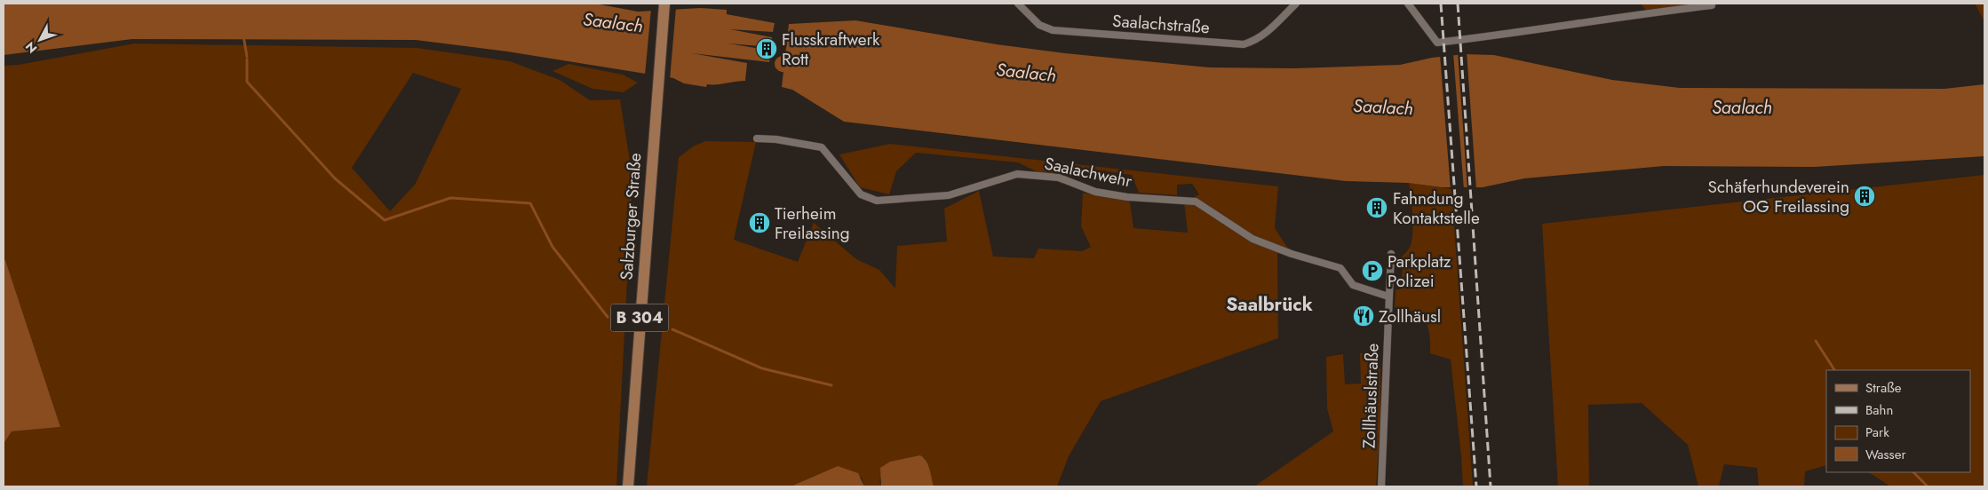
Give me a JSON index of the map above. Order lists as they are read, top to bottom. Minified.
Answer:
{"streets":{"main road":["Salzburger Straße","B 304"],"street":["Saalachstraße","Saalachwehr","Zollhäuslstraße"]},"crossings":[["Saalachwehr","Zollhäuslstraße"]],"districts":["Saalbrück"],"water":["Saalach"],"places":{"building":["Flusskraftwerk Rott","Schäferhundeverein OG Freilassing","Fahndung Kontaktstelle","Tierheim Freilassing"],"parking":["Parkplatz Polizei"],"restaurant":["Zollhäusl"]},"legend":["Straße","Bahn","Park","Wasser"],"north":"bottom left"}
